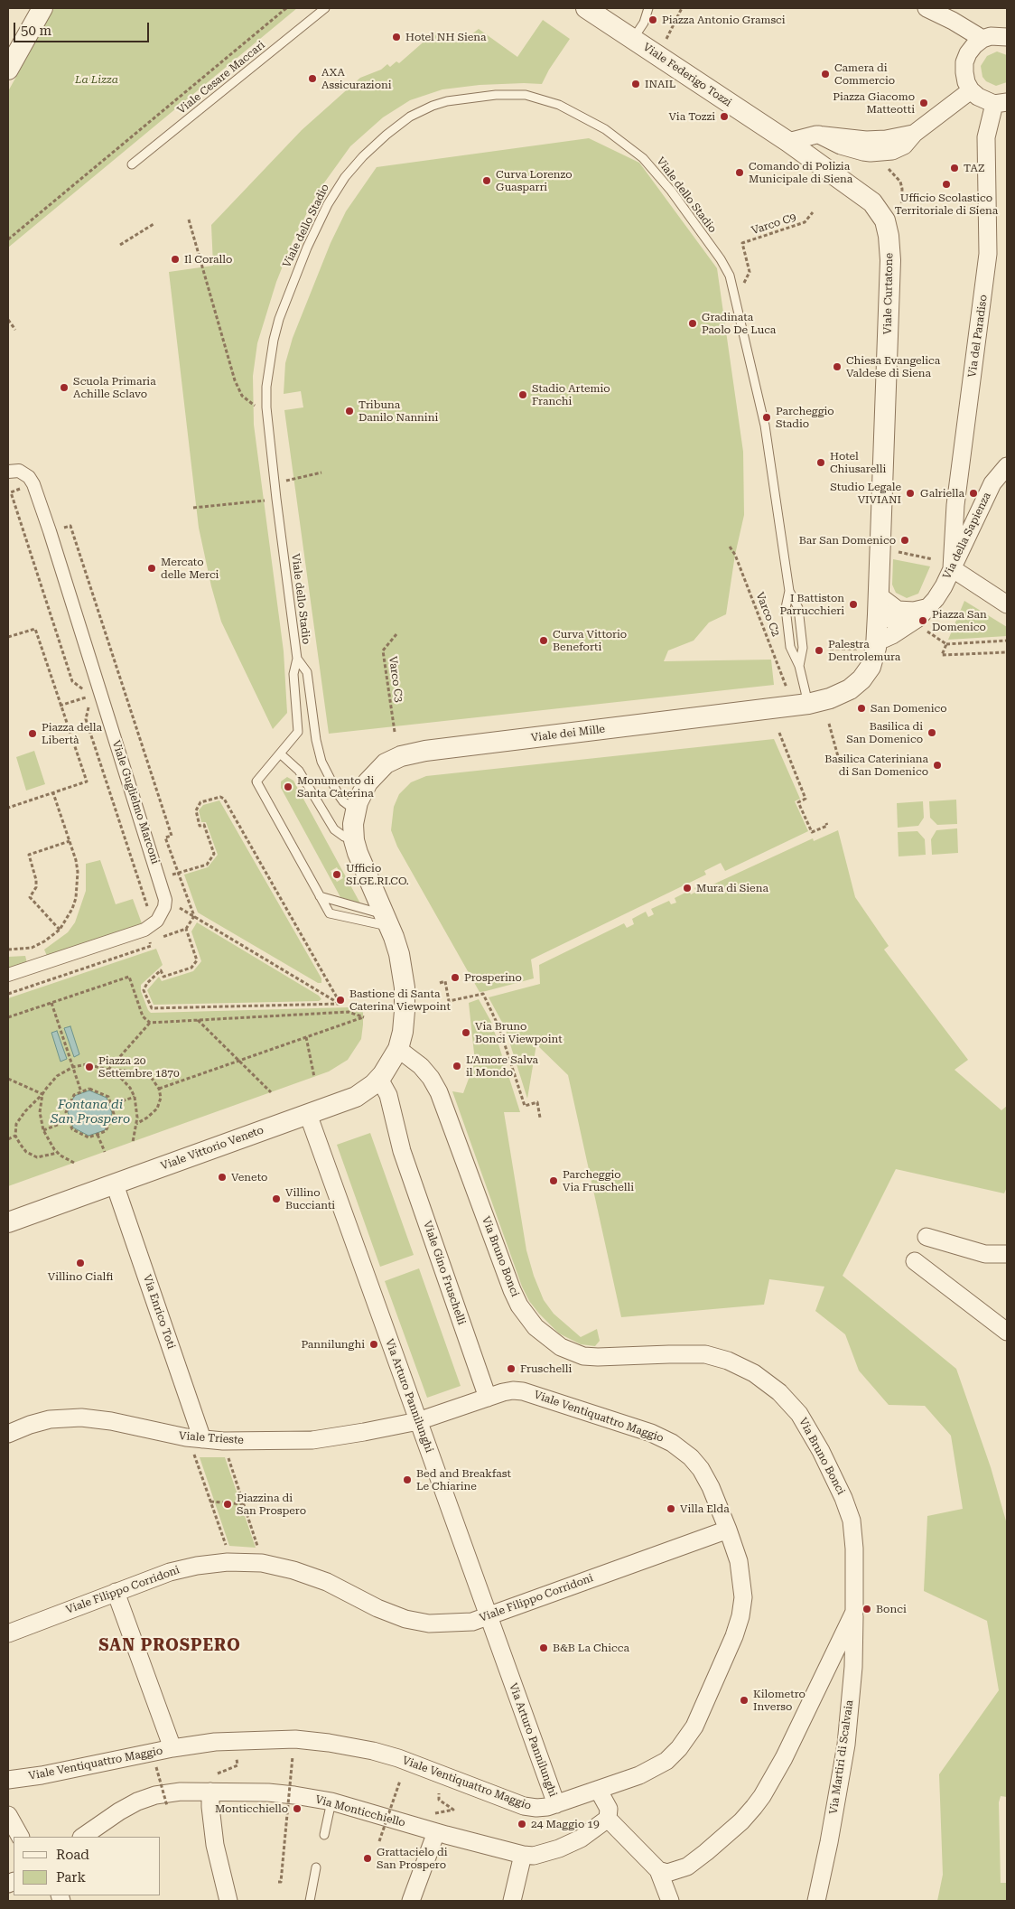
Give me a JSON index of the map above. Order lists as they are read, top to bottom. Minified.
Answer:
{"streets":{"street":["Viale Federigo Tozzi","Viale Curtatone","Via del Paradiso","Via della Sapienza","Viale dei Mille","Viale Guglielmo Marconi","Viale Vittorio Veneto","Via Bruno Bonci","Viale Gino Fruschelli","Via Enrico Toti","Via Arturo Pannilunghi","Viale Ventiquattro Maggio","Viale Trieste","Viale Filippo Corridoni","Via Martiri di Scalvaia","Via Monticchiello"],"lane":["Viale Cesare Maccari","Viale dello Stadio"],"path":["Varco C9","Varco C2","Varco C3"]},"crossings":[["Viale Federigo Tozzi","Viale Curtatone"],["Viale dello Stadio","Varco C9"],["Viale dello Stadio","Viale Curtatone"],["Viale dello Stadio","Viale dei Mille"],["Viale dello Stadio","Viale Vittorio Veneto"],["Viale Curtatone","Via della Sapienza"],["Viale Curtatone","Viale dei Mille"],["Via del Paradiso","Via della Sapienza"],["Viale dei Mille","Viale Vittorio Veneto"],["Viale Vittorio Veneto","Via Bruno Bonci"],["Viale Vittorio Veneto","Viale Gino Fruschelli"],["Viale Vittorio Veneto","Via Enrico Toti"],["Viale Vittorio Veneto","Via Arturo Pannilunghi"],["Via Bruno Bonci","Via Martiri di Scalvaia"],["Viale Gino Fruschelli","Viale Ventiquattro Maggio"],["Via Enrico Toti","Viale Trieste"],["Via Arturo Pannilunghi","Viale Ventiquattro Maggio"],["Via Arturo Pannilunghi","Viale Trieste"],["Via Arturo Pannilunghi","Viale Filippo Corridoni"],["Viale Ventiquattro Maggio","Viale Filippo Corridoni"]],"districts":["SAN PROSPERO"],"water":["Fontana di San Prospero"],"parks":["La Lizza"],"places":["Piazza Antonio Gramsci","Hotel NH Siena","Camera di Commercio","AXA Assicurazioni","INAIL","Piazza Giacomo Matteotti","Via Tozzi","TAZ","Comando di Polizia Municipale di Siena","Curva Lorenzo Guasparri","Ufficio Scolastico Territoriale di Siena","Il Corallo","Gradinata Paolo De Luca","Chiesa Evangelica Valdese di Siena","Scuola Primaria Achille Sclavo","Stadio Artemio Franchi","Tribuna Danilo Nannini","Parcheggio Stadio","Hotel Chiusarelli","Studio Legale VIVIANI","Galriella","Bar San Domenico","Mercato delle Merci","I Battiston Parrucchieri","Piazza San Domenico","Curva Vittorio Beneforti","Palestra Dentrolemura","San Domenico","Basilica di San Domenico","Piazza della Libertà","Basilica Cateriniana di San Domenico","Monumento di Santa Caterina","Ufficio SI.GE.RI.CO.","Mura di Siena","Prosperino","Bastione di Santa Caterina Viewpoint","Via Bruno Bonci Viewpoint","L'Amore Salva il Mondo","Piazza 20 Settembre 1870","Veneto","Parcheggio Via Fruschelli","Villino Buccianti","Villino Cialfi","Pannilunghi","Fruschelli","Bed and Breakfast Le Chiarine","Piazzina di San Prospero","Villa Elda","Bonci","B&B La Chicca","Kilometro Inverso","Monticchiello","24 Maggio 19","Grattacielo di San Prospero"],"legend":["Road","Park"],"scale_bar":"50 m"}
